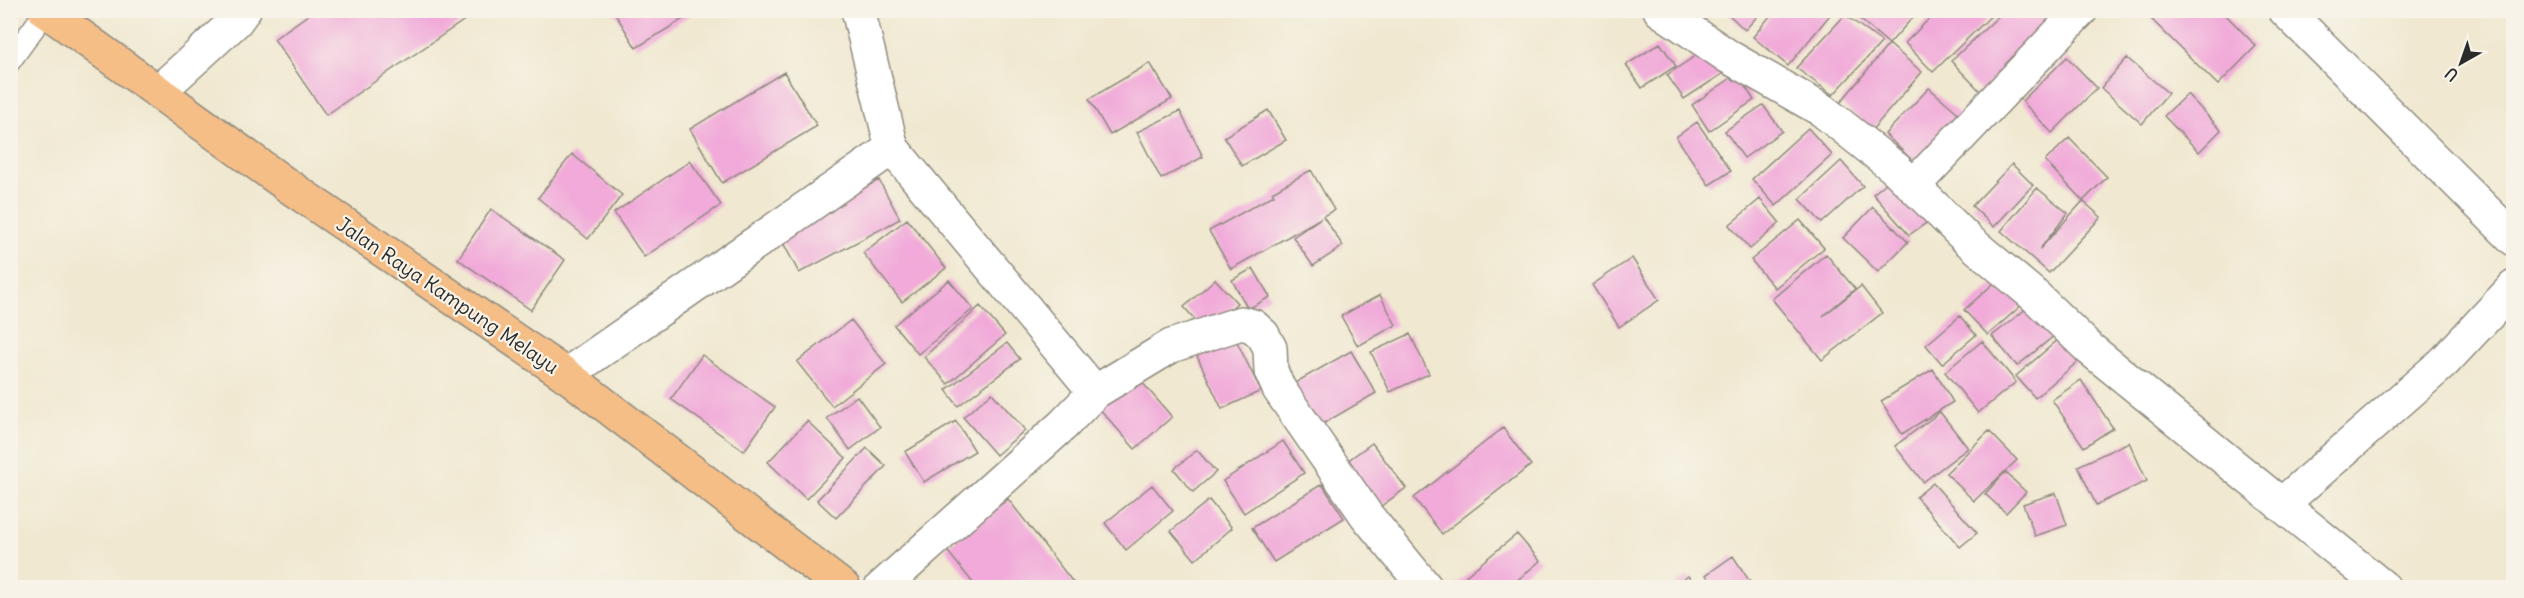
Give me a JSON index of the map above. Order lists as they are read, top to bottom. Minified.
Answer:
{"streets":{"main road":["Jalan Raya Kampung Melayu"]},"north":"bottom left"}
